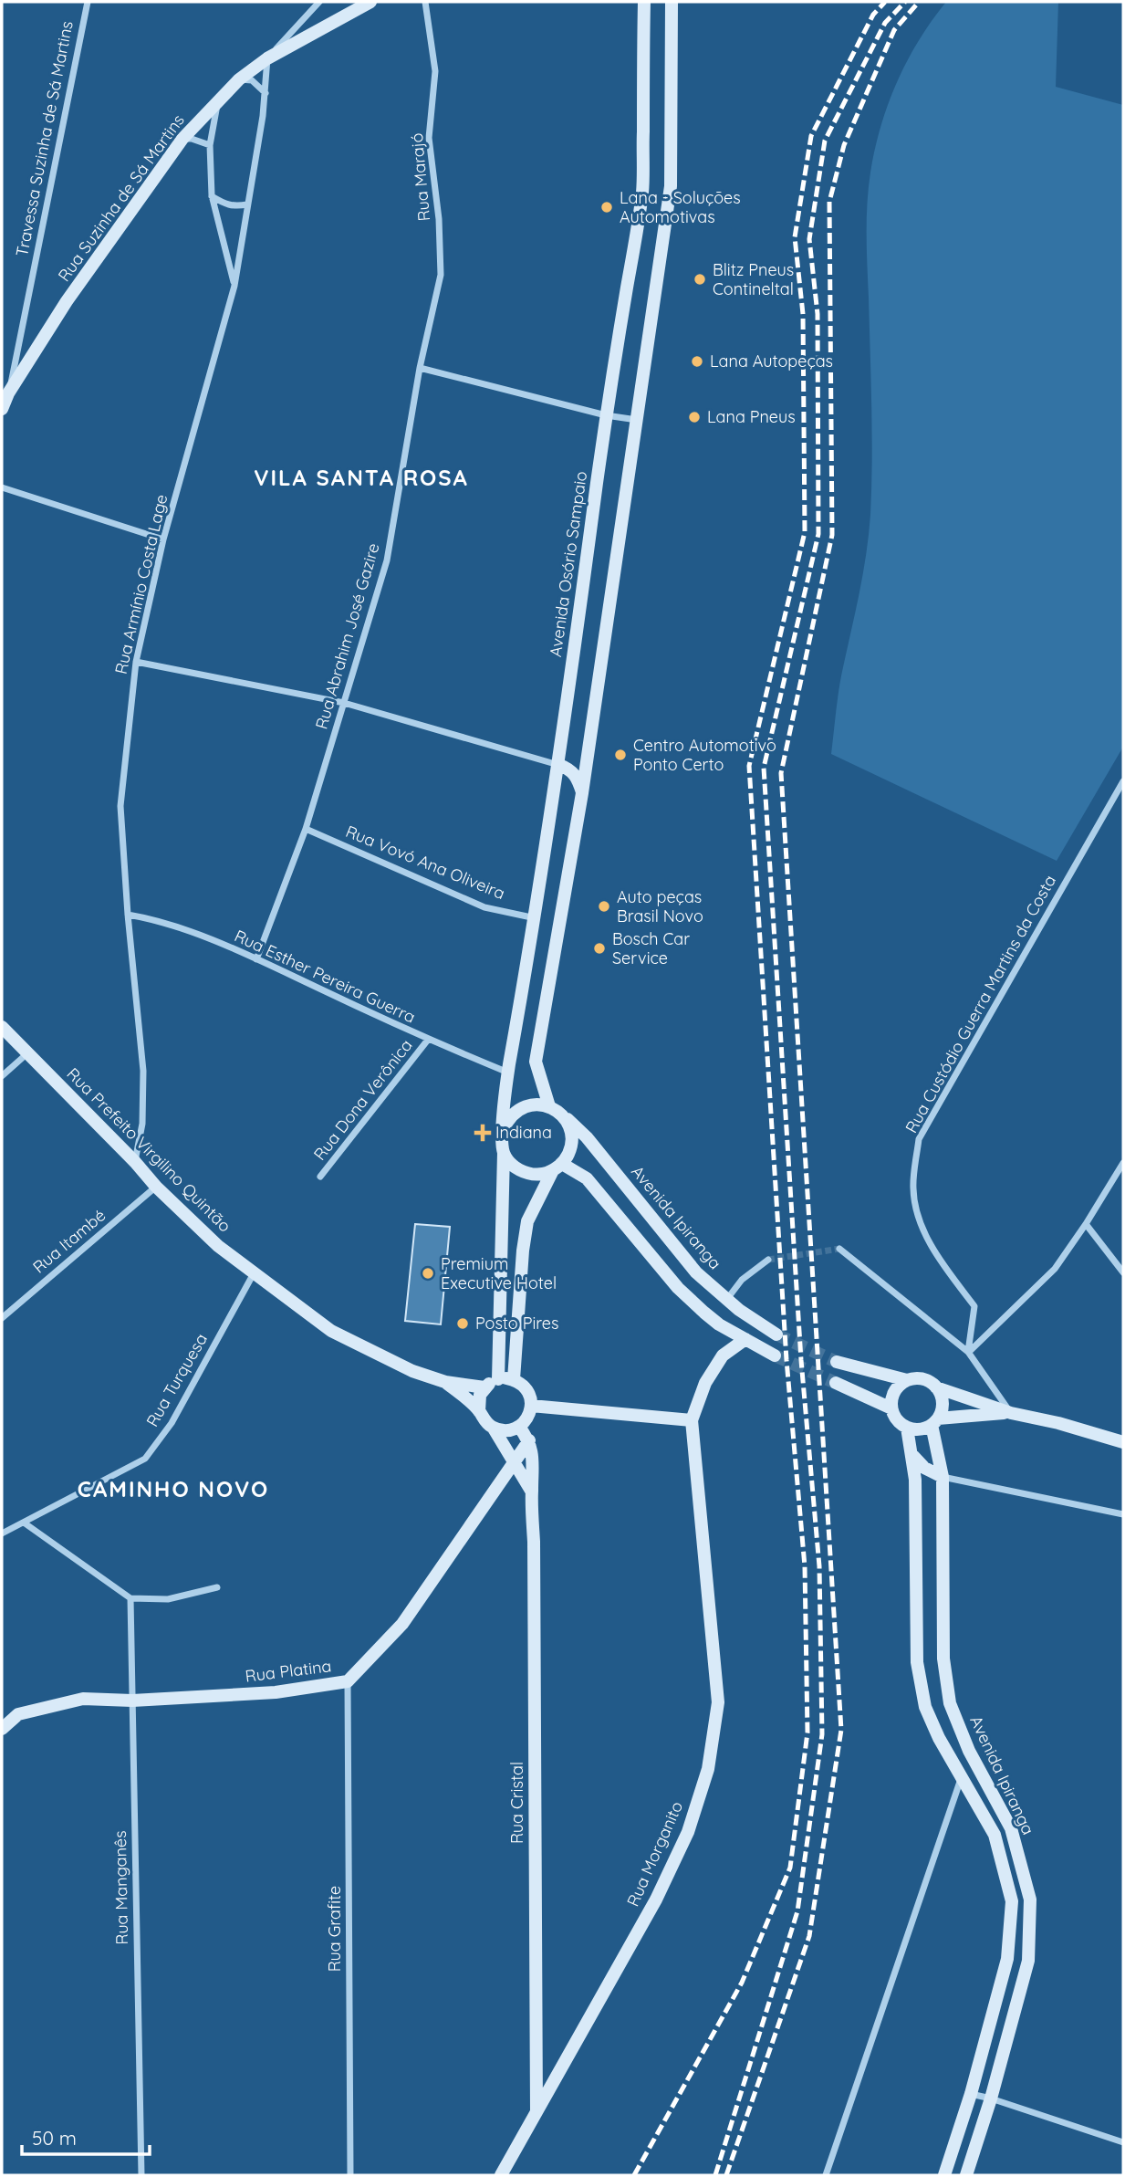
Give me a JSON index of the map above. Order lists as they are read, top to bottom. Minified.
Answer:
{"streets":{"street":["Travessa Suzinha de Sá Martins","Rua Marajó","Rua Suzinha de Sá Martins","Avenida Osório Sampaio","Rua Armínio Costa Lage","Rua Abrahim José Gazire","Rua Vovó Ana Oliveira","Rua Esther Pereira Guerra","Rua Custódio Guerra Martins da Costa","Rua Dona Verônica","Rua Prefeito Virgilino Quintão","Avenida Ipiranga","Rua Itambé","Rua Turquesa","Rua Platina","Rua Cristal","Rua Morganito","Rua Manganês","Rua Grafite"]},"crossings":[["Travessa Suzinha de Sá Martins","Rua Suzinha de Sá Martins"],["Rua Marajó","Rua Abrahim José Gazire"],["Rua Suzinha de Sá Martins","Rua Armínio Costa Lage"],["Avenida Osório Sampaio","Rua Vovó Ana Oliveira"],["Avenida Osório Sampaio","Rua Esther Pereira Guerra"],["Avenida Osório Sampaio","Avenida Ipiranga"],["Rua Armínio Costa Lage","Rua Esther Pereira Guerra"],["Rua Armínio Costa Lage","Rua Prefeito Virgilino Quintão"],["Rua Abrahim José Gazire","Rua Vovó Ana Oliveira"],["Rua Abrahim José Gazire","Rua Esther Pereira Guerra"],["Rua Esther Pereira Guerra","Rua Dona Verônica"],["Rua Prefeito Virgilino Quintão","Rua Itambé"],["Rua Prefeito Virgilino Quintão","Rua Turquesa"],["Rua Platina","Rua Cristal"],["Rua Platina","Rua Manganês"],["Rua Platina","Rua Grafite"],["Rua Cristal","Rua Morganito"]],"districts":["VILA SANTA ROSA","CAMINHO NOVO"],"places":{"other":["Lana - Soluções Automotivas","Blitz Pneus Contineltal","Lana Autopeças","Lana Pneus","Centro Automotivo Ponto Certo","Auto peças Brasil Novo","Bosch Car Service","Premium Executive Hotel","Posto Pires"],"health":["Indiana"]},"scale_bar":"50 m"}
